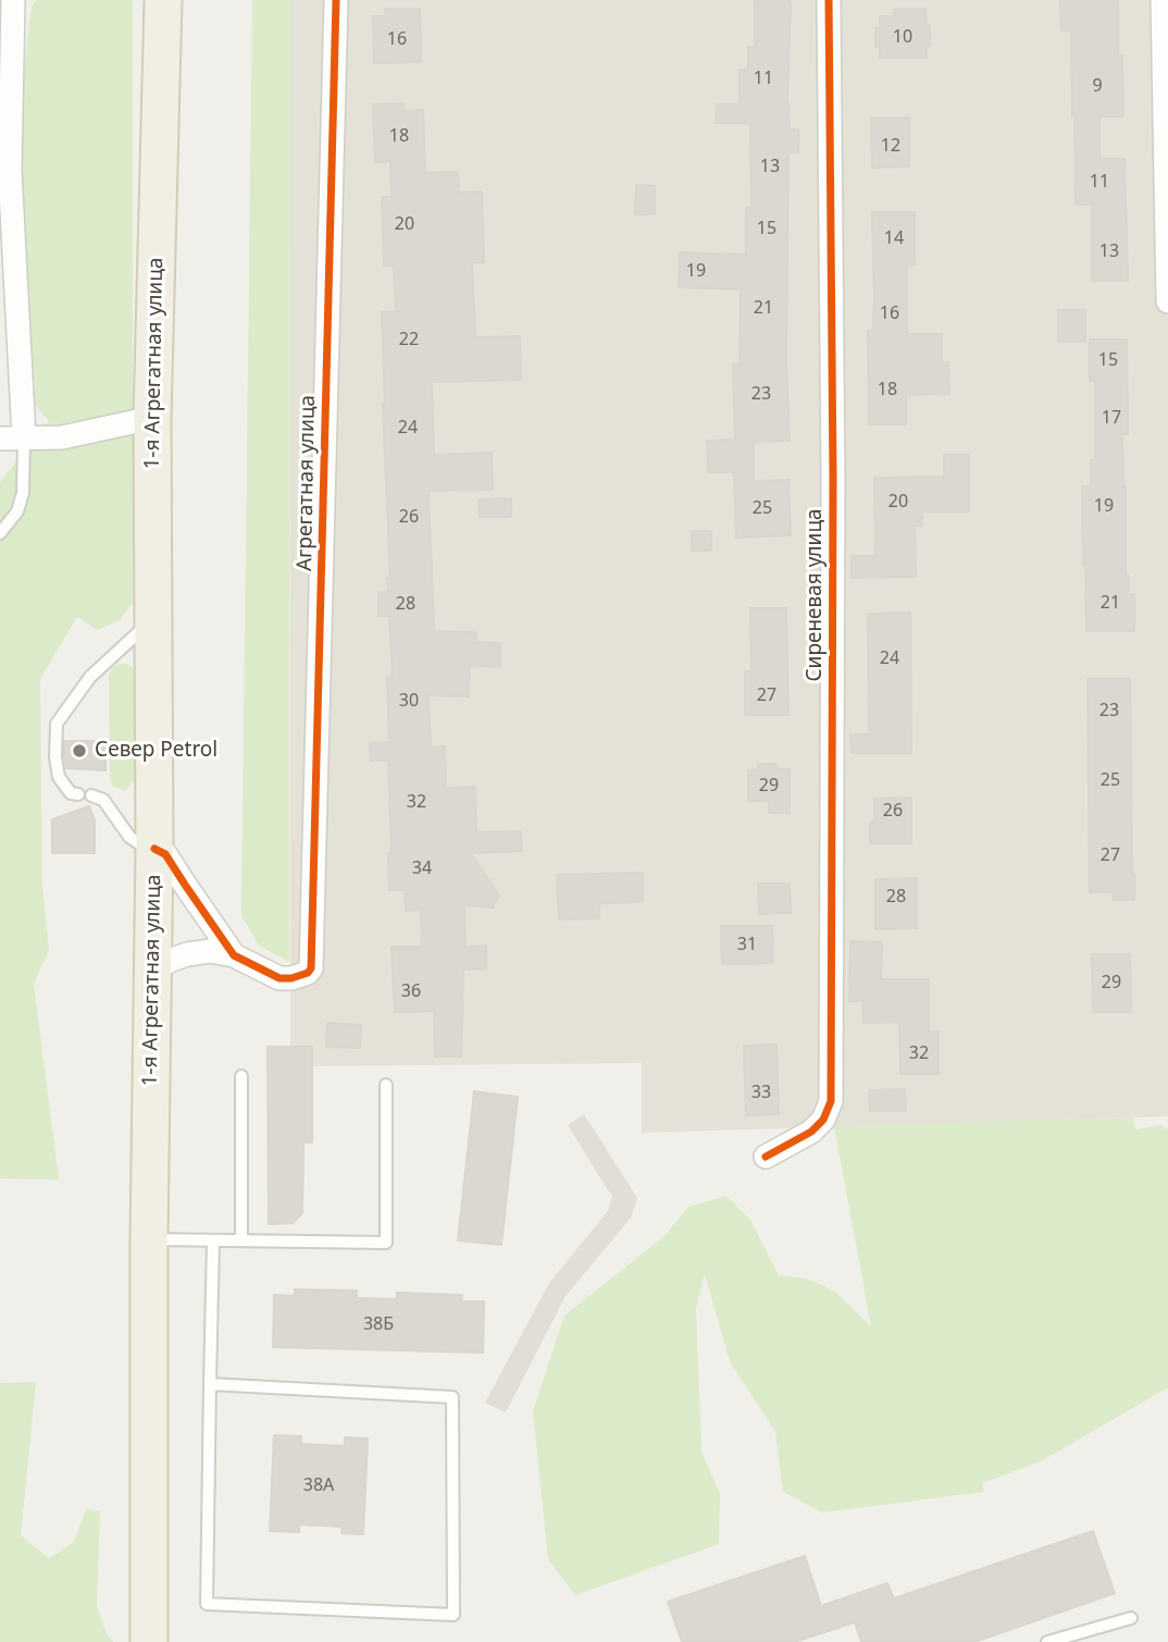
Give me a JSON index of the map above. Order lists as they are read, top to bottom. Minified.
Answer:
{"streets":{"main road":["1-я Агрегатная улица"],"street":["Агрегатная улица","Сиреневая улица"]},"places":["Север Petrol"],"house_numbers":["10","16","11","9","18","12","13","11","20","15","14","13","19","21","16","22","15","18","23","17","24","20","19","25","26","21","28","24","27","30","23","25","29","32","26","27","34","28","31","29","36","32","33","38Б","38А"]}
